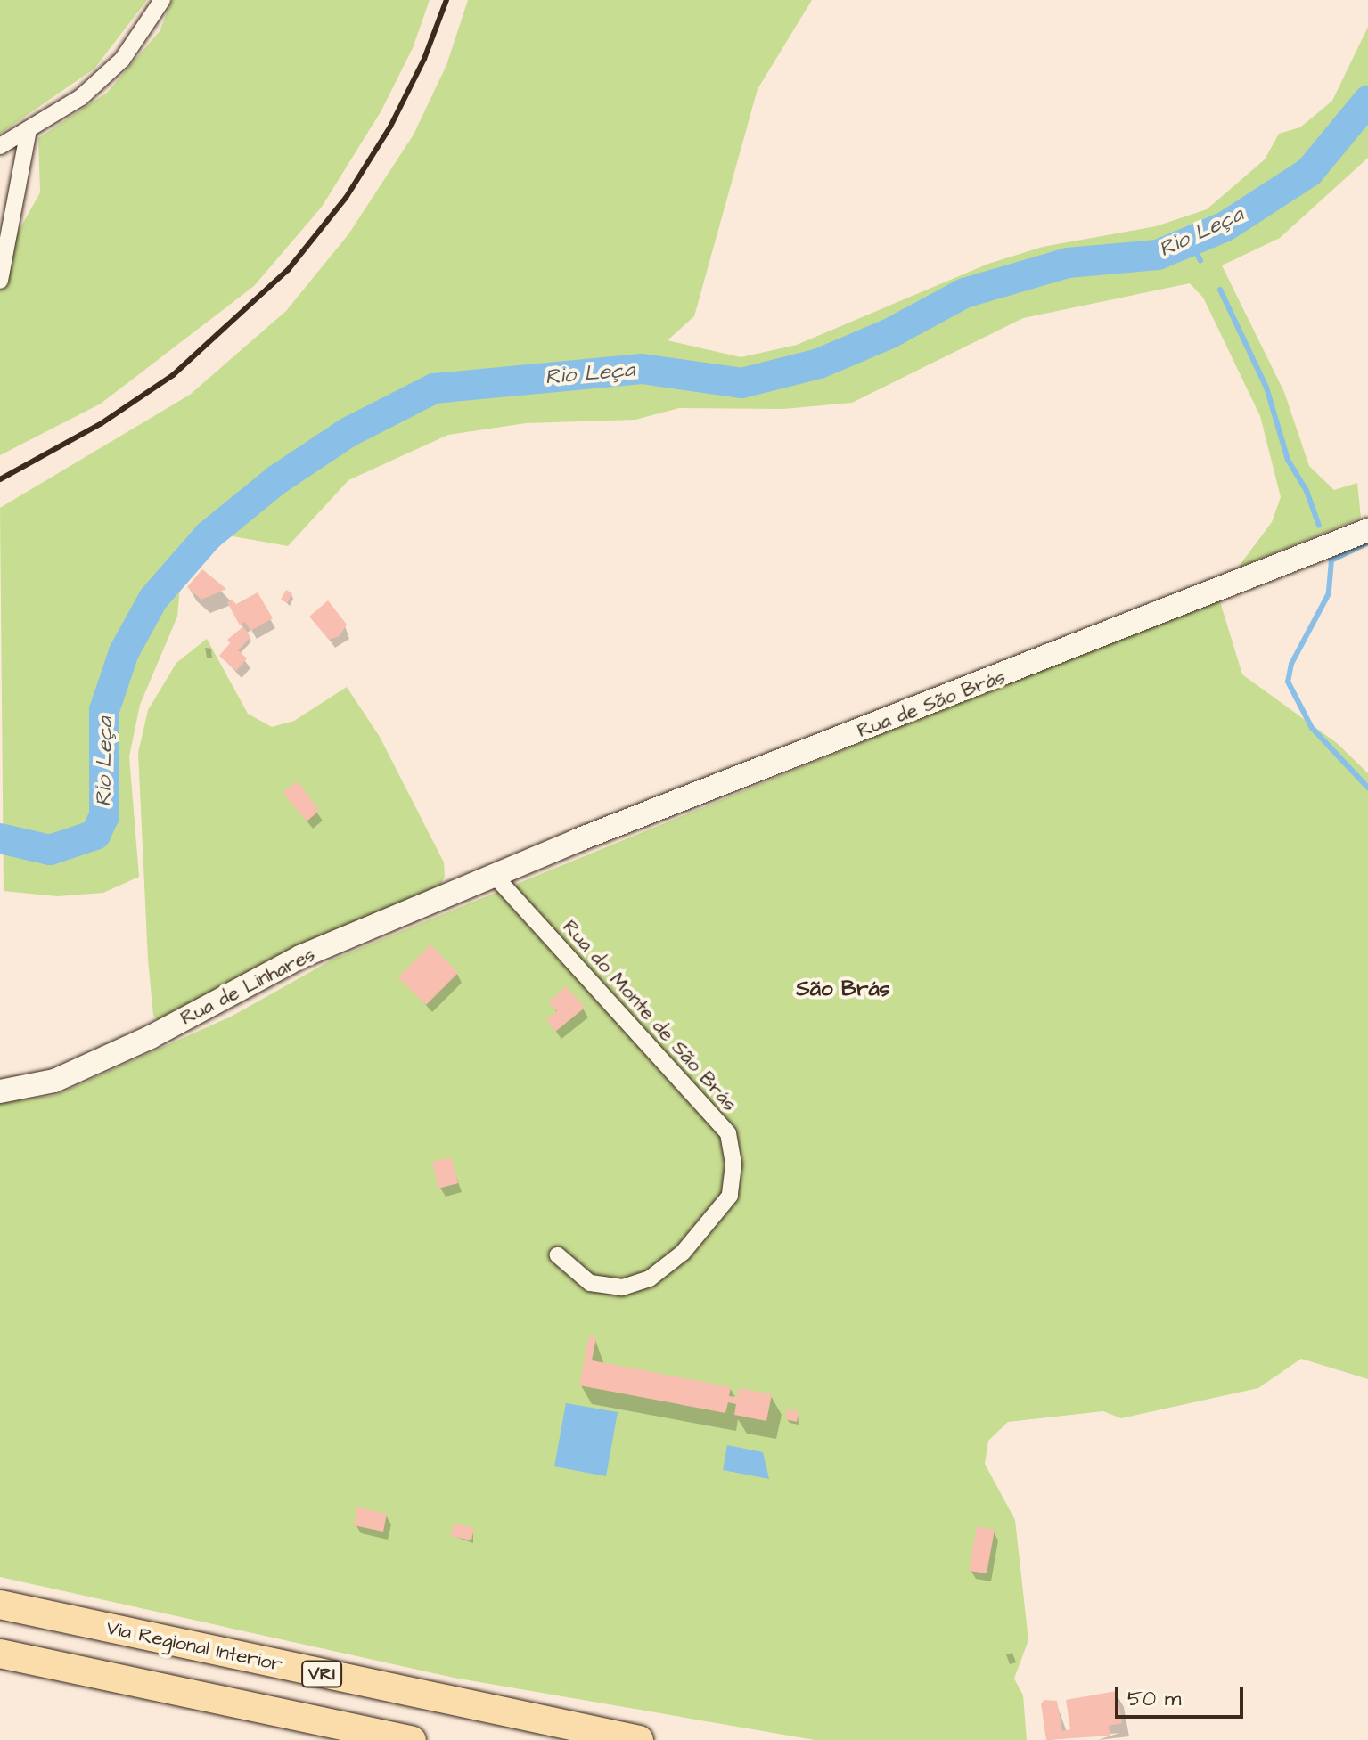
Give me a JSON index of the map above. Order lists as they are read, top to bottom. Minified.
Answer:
{"streets":{"highway":["Via Regional Interior","VRI"],"main road":["Rua de São Brás","Rua de Linhares"],"street":["Rua do Monte de São Brás"]},"crossings":[["Rua de São Brás","Rua de Linhares"],["Rua de São Brás","Rua do Monte de São Brás"],["Rua de Linhares","Rua do Monte de São Brás"]],"districts":["São Brás"],"water":["Rio Leça"],"scale_bar":"50 m"}
